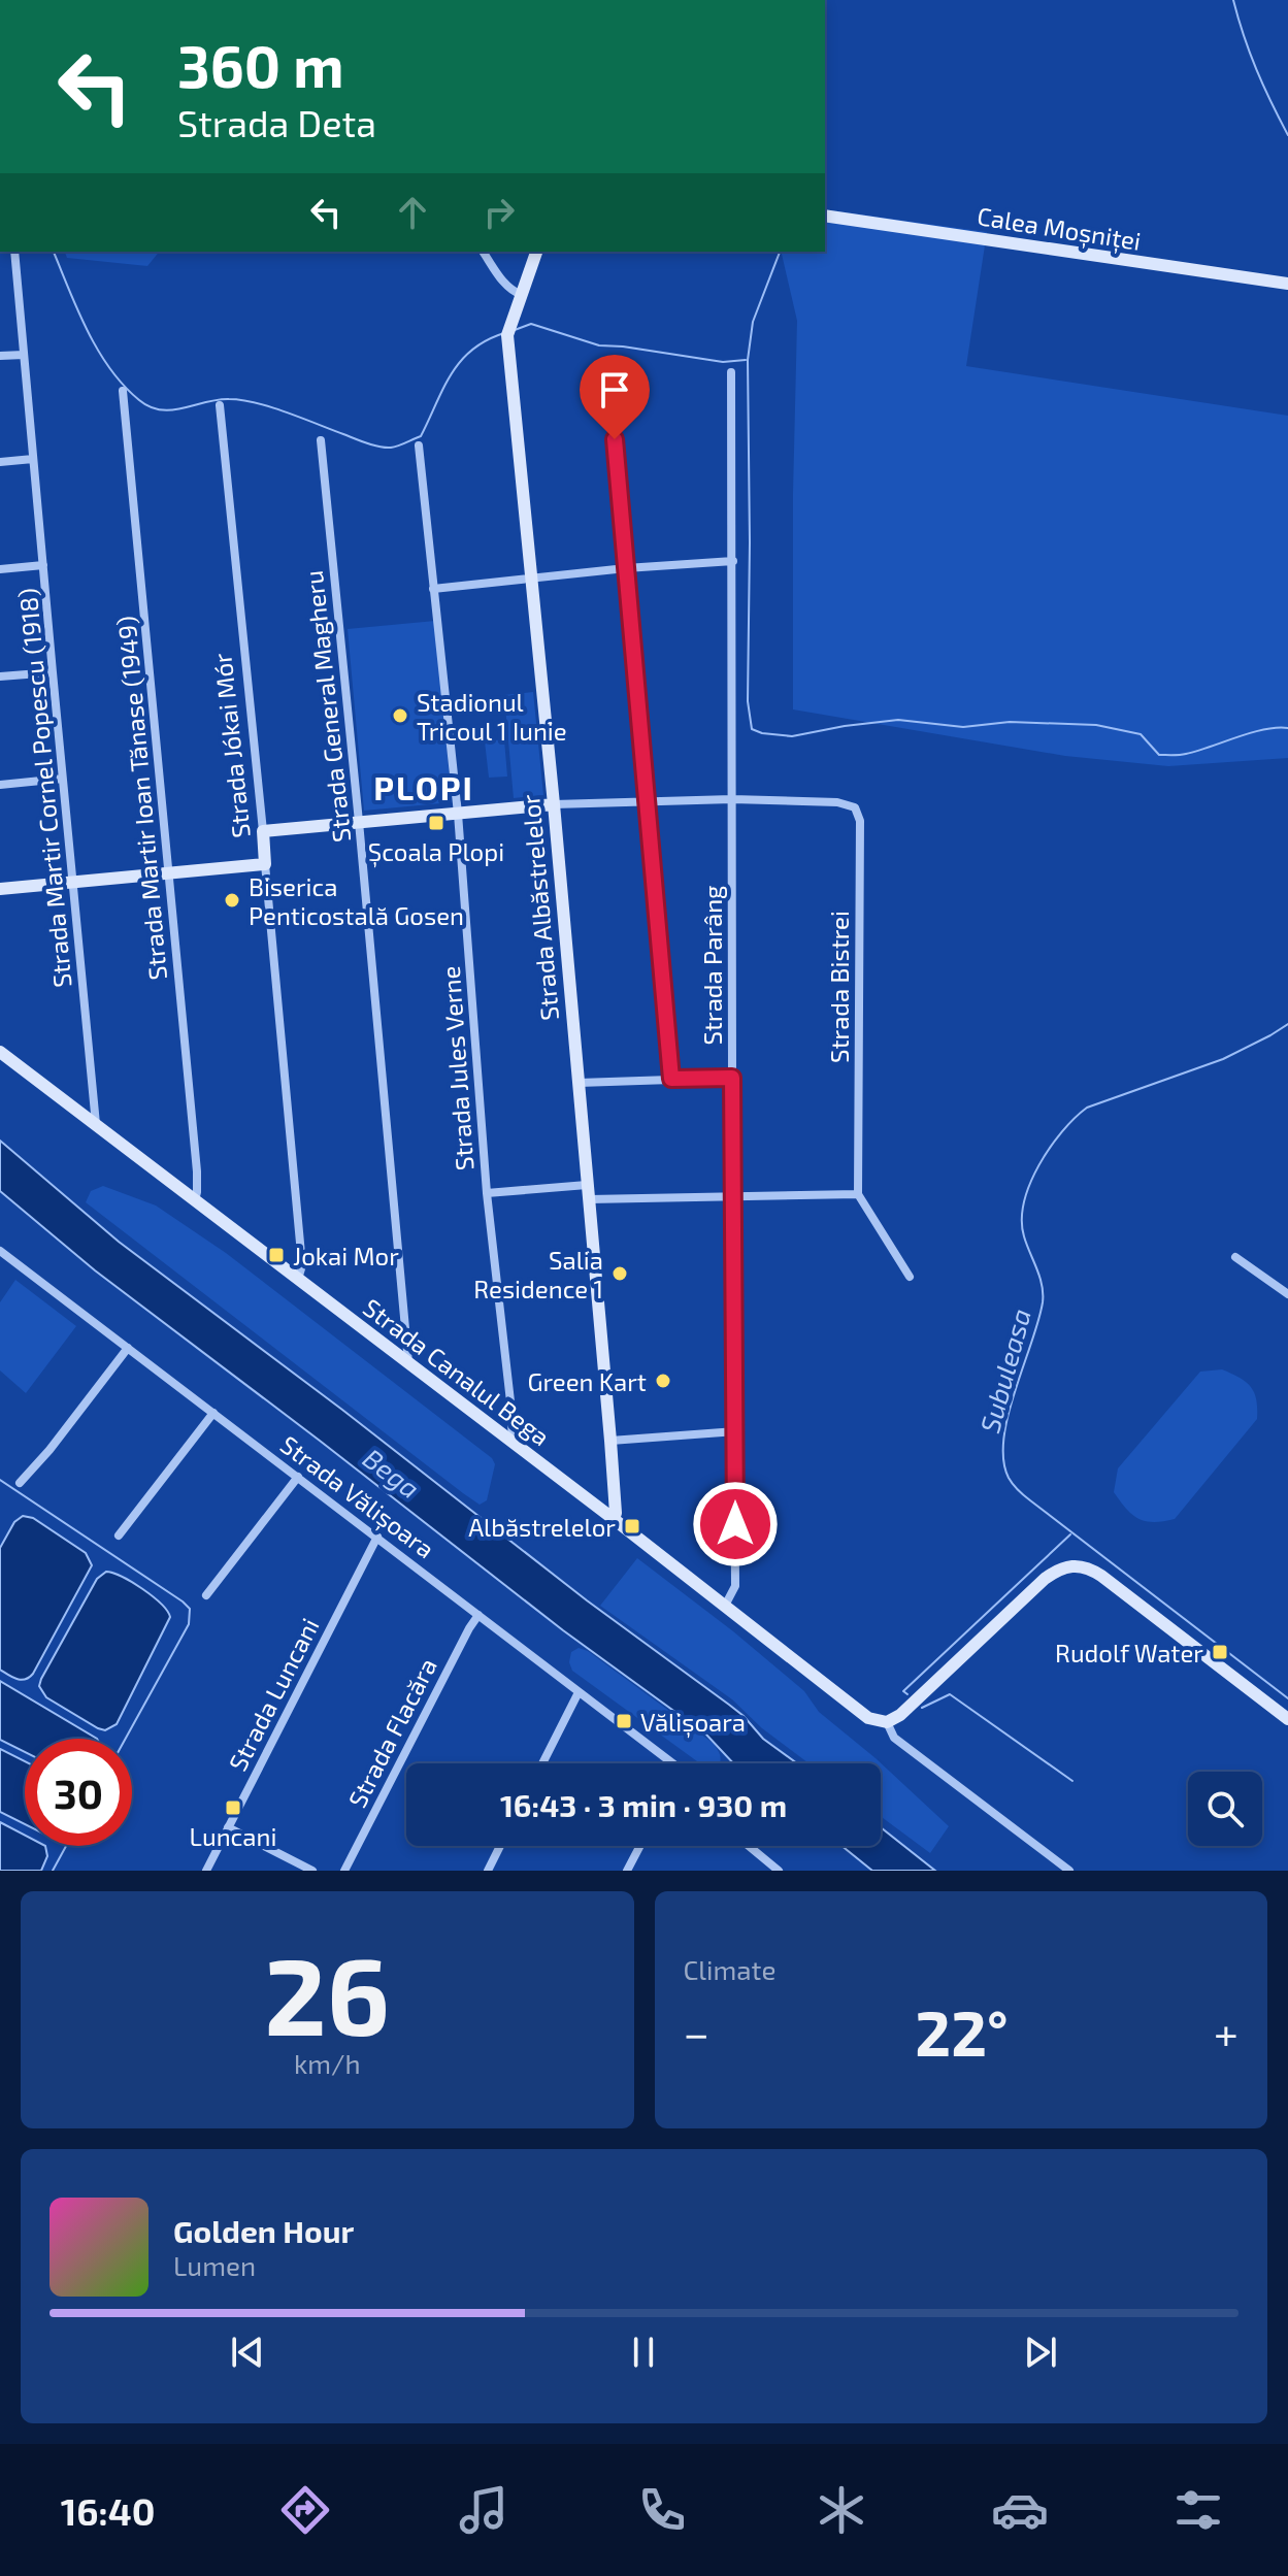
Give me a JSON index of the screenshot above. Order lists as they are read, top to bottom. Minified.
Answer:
{"streets":{"street":["Calea Moșniței","Strada General Magheru","Strada Jókai Mór","Strada Martir Cornel Popescu (1918)","Strada Martir Ioan Tănase (1949)","Strada Albăstrelelor","Strada Parâng","Strada Bistrei","Strada Jules Verne","Strada Canalul Bega","Strada Vălișoara","Strada Luncani","Strada Flacăra"]},"crossings":[["Strada General Magheru","Strada Canalul Bega"],["Strada Jókai Mór","Strada Canalul Bega"],["Strada Martir Cornel Popescu (1918)","Strada Canalul Bega"],["Strada Martir Ioan Tănase (1949)","Strada Canalul Bega"],["Strada Albăstrelelor","Strada Canalul Bega"],["Strada Parâng","Strada Bistrei"],["Strada Parâng","Strada Canalul Bega"],["Strada Jules Verne","Strada Canalul Bega"],["Strada Vălișoara","Strada Luncani"],["Strada Vălișoara","Strada Flacăra"]],"districts":["PLOPI"],"water":["Subuleasa","Bega"],"places":{"other":["Stadionul Tricoul 1 Iunie","Biserica Penticostală Gosen","Salia Residence 1","Green Kart"],"transit":["Școala Plopi","Jokai Mor","Albăstrelelor","Rudolf Water","Vălișoara","Luncani"]},"page":{"turn":["360 m","Strada Deta"],"limit":"30","trip":"16:43 · 3 min · 930 m","tile":[["26","km/h"],"Climate"],"heat":["−","22°","+"],"song":["Golden Hour","Lumen"],"tabs":"16:40"}}
